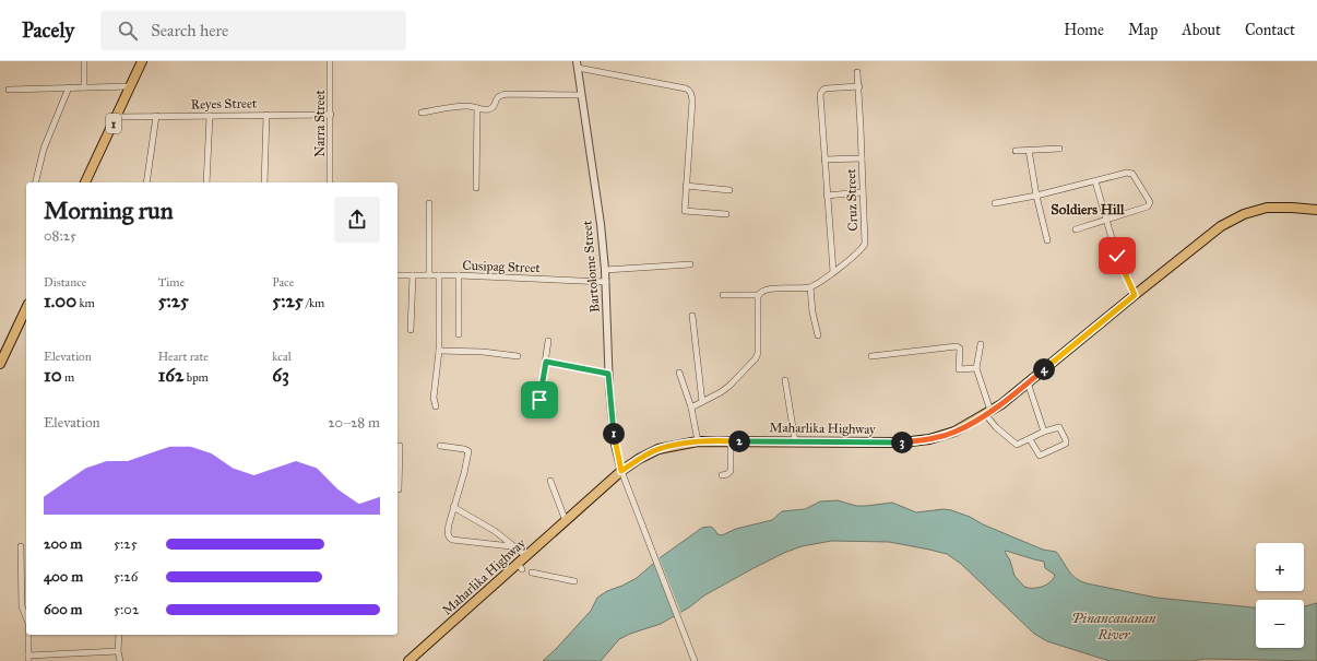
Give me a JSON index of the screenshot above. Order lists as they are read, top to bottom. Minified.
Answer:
{"streets":{"main road":["1","Maharlika Highway"],"street":["Reyes Street","Narra Street","Cruz Street","Cusipag Street","Bartolome Street"]},"crossings":[["Reyes Street","1"],["Reyes Street","Narra Street"],["Cusipag Street","Bartolome Street"],["Bartolome Street","Maharlika Highway"]],"districts":["Soldiers Hill"],"water":["Pinancauanan River"],"page":{"header":"Pacely","search":"Search here","nav":["Home","Map","About","Contact"],"heading":["Morning run","08:25"],"stats":[["Distance","1.00 km"],["Time","5:25"],["Pace","5:25 /km"],["Elevation","10 m"],["Heart rate","162 bpm"],["kcal","63"]],"pins":["4","1","2","3"],"chart":["Elevation","20–28 m"],"list":[{"name":"200 m","note":"5:25"},{"name":"400 m","note":"5:26"},{"name":"600 m","note":"5:02"}],"map_buttons":["+","−"]}}
